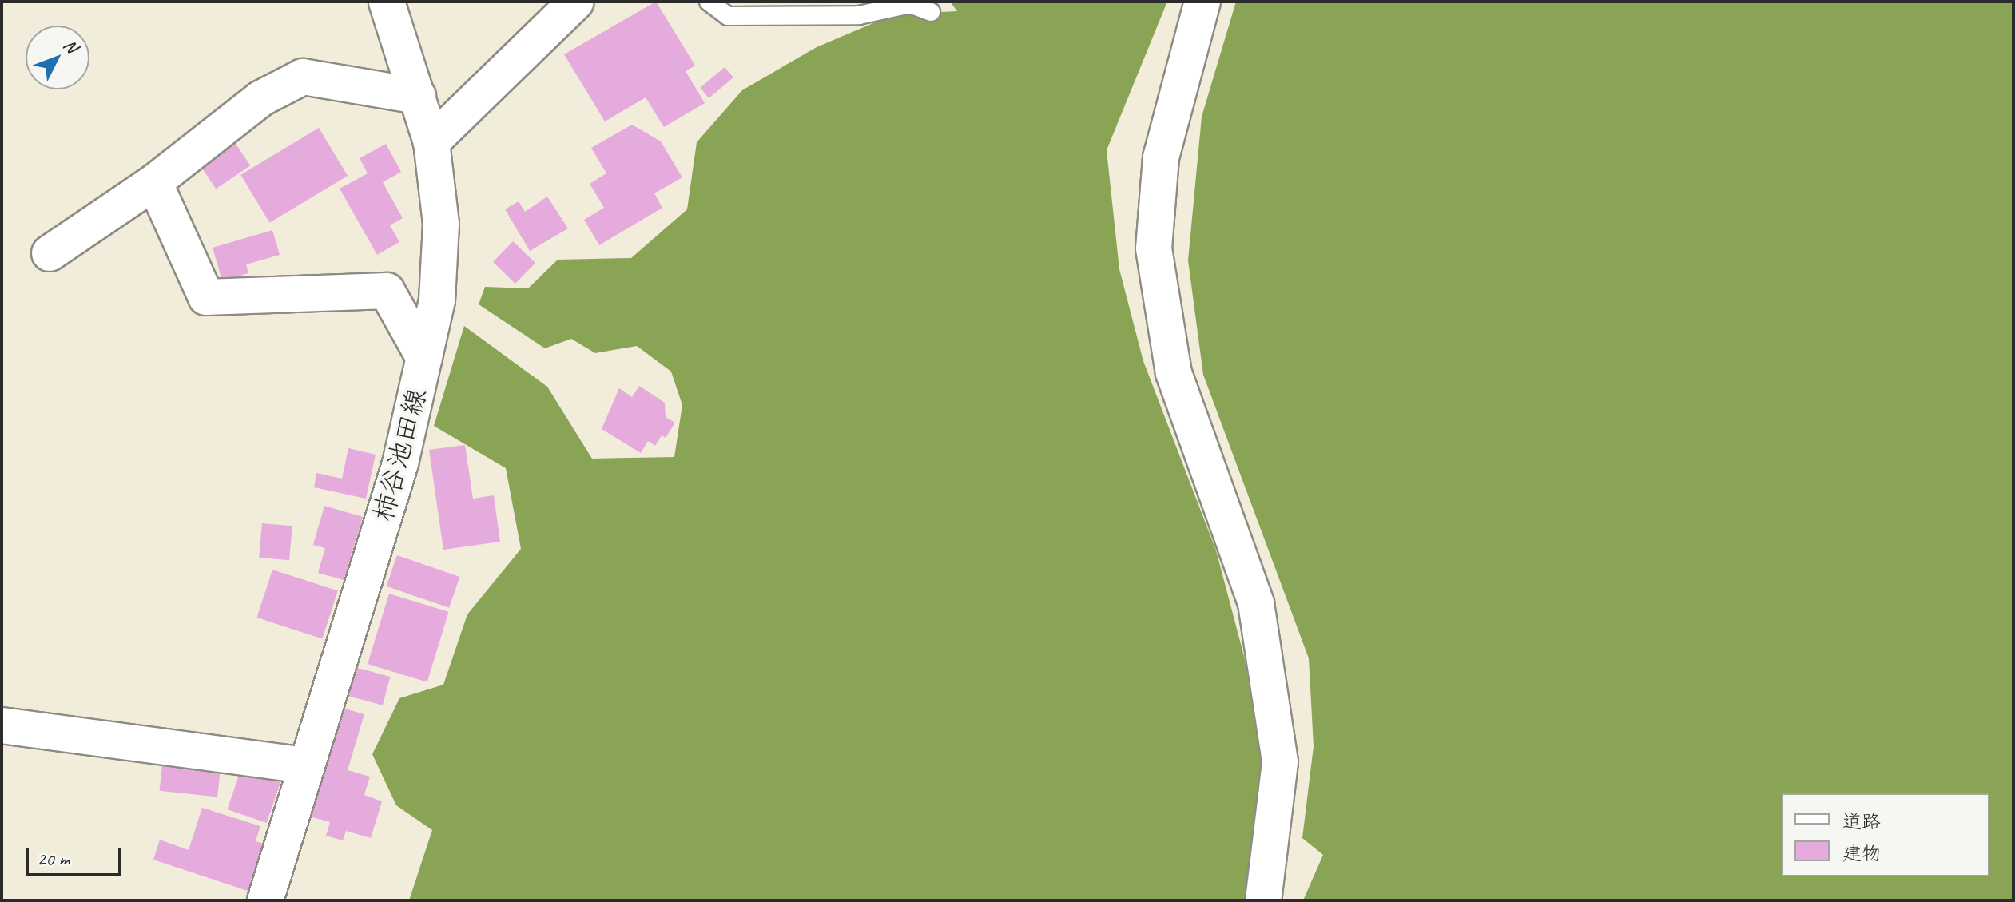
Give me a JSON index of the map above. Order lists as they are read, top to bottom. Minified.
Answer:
{"streets":{"street":["柿谷池田線"]},"legend":["道路","建物"],"scale_bar":"20 m","north":"top right"}
